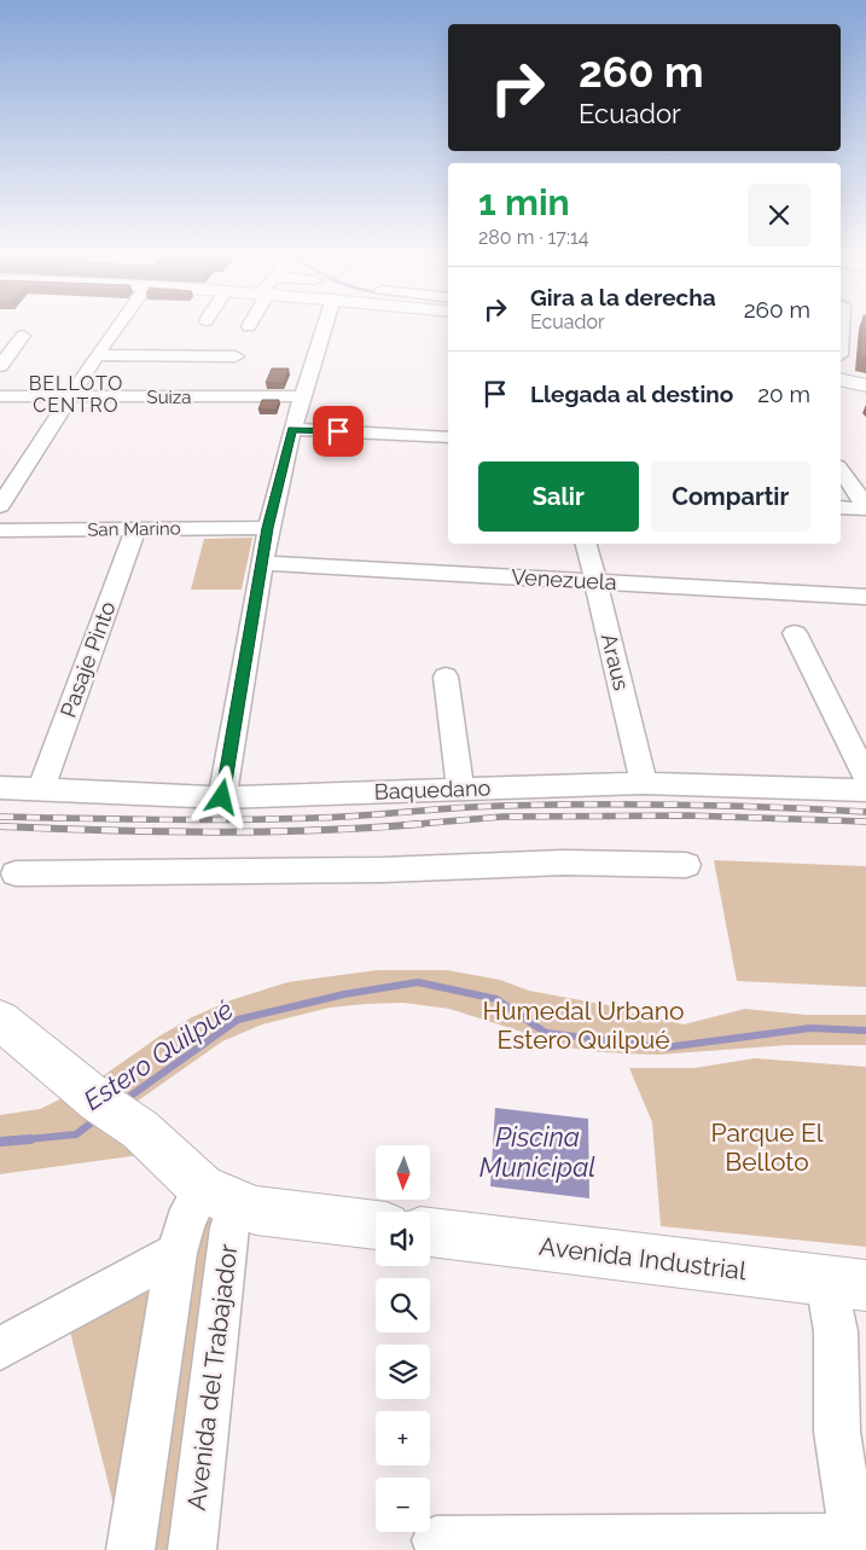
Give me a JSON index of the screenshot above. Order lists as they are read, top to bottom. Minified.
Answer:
{"streets":{"main road":["Avenida Industrial"],"street":["Suiza","San Marino","Venezuela","Pasaje Pinto","Araus","Baquedano","Avenida del Trabajador"]},"crossings":[["San Marino","Pasaje Pinto"],["Venezuela","Araus"],["Pasaje Pinto","Baquedano"],["Araus","Baquedano"]],"districts":["BELLOTO CENTRO"],"water":["Estero Quilpué","Piscina Municipal"],"parks":["Humedal Urbano Estero Quilpué","Parque El Belloto"],"north":"bottom","page":{"turn":["260 m","Ecuador"],"heading":["1 min","280 m · 17:14"],"list":[{"name":"Gira a la derecha","note":"Ecuador","value":"260 m"},{"name":"Llegada al destino","value":"20 m"}],"buttons":["Salir","Compartir"],"map_buttons":["+","−"]}}
